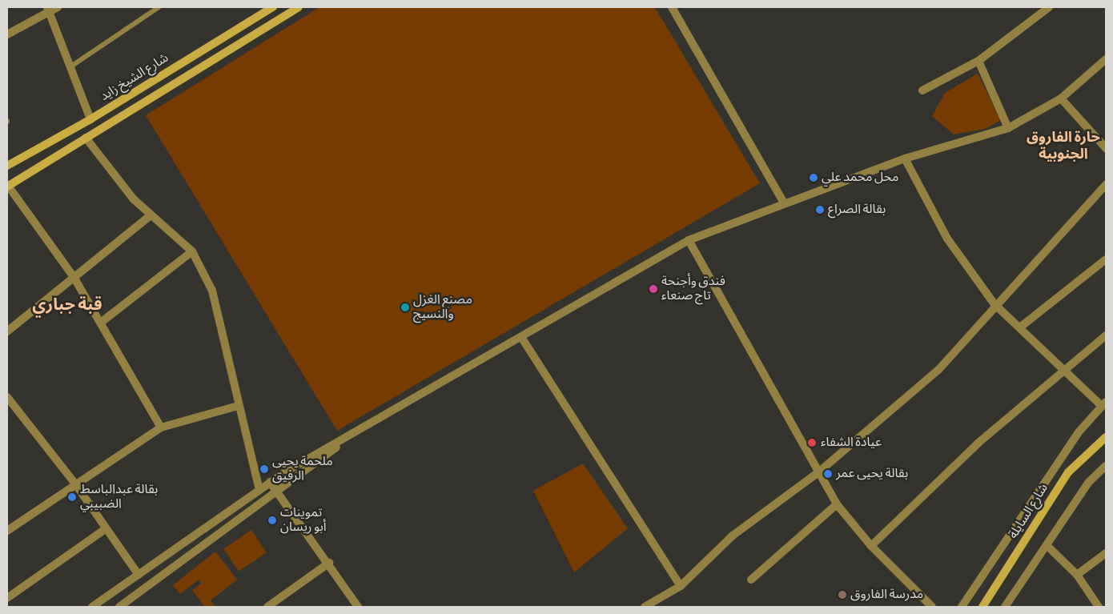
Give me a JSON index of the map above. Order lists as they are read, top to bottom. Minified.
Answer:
{"streets":{"main road":["شارع الشيخ زايد","شارع السايلة"]},"districts":["حارة الفاروق الجنوبية","قبة جباري"],"places":["محل محمد علي","بقالة الصراع","فندق وأجنحة تاج صنعاء","مصنع الغزل والنسيج","عيادة الشفاء","ملحمة يحيى الرفيق","بقالة يحيى عمر","بقالة عبدالباسط الضبيبي","تموينات أبو ريسان","مدرسة الفاروق"]}
